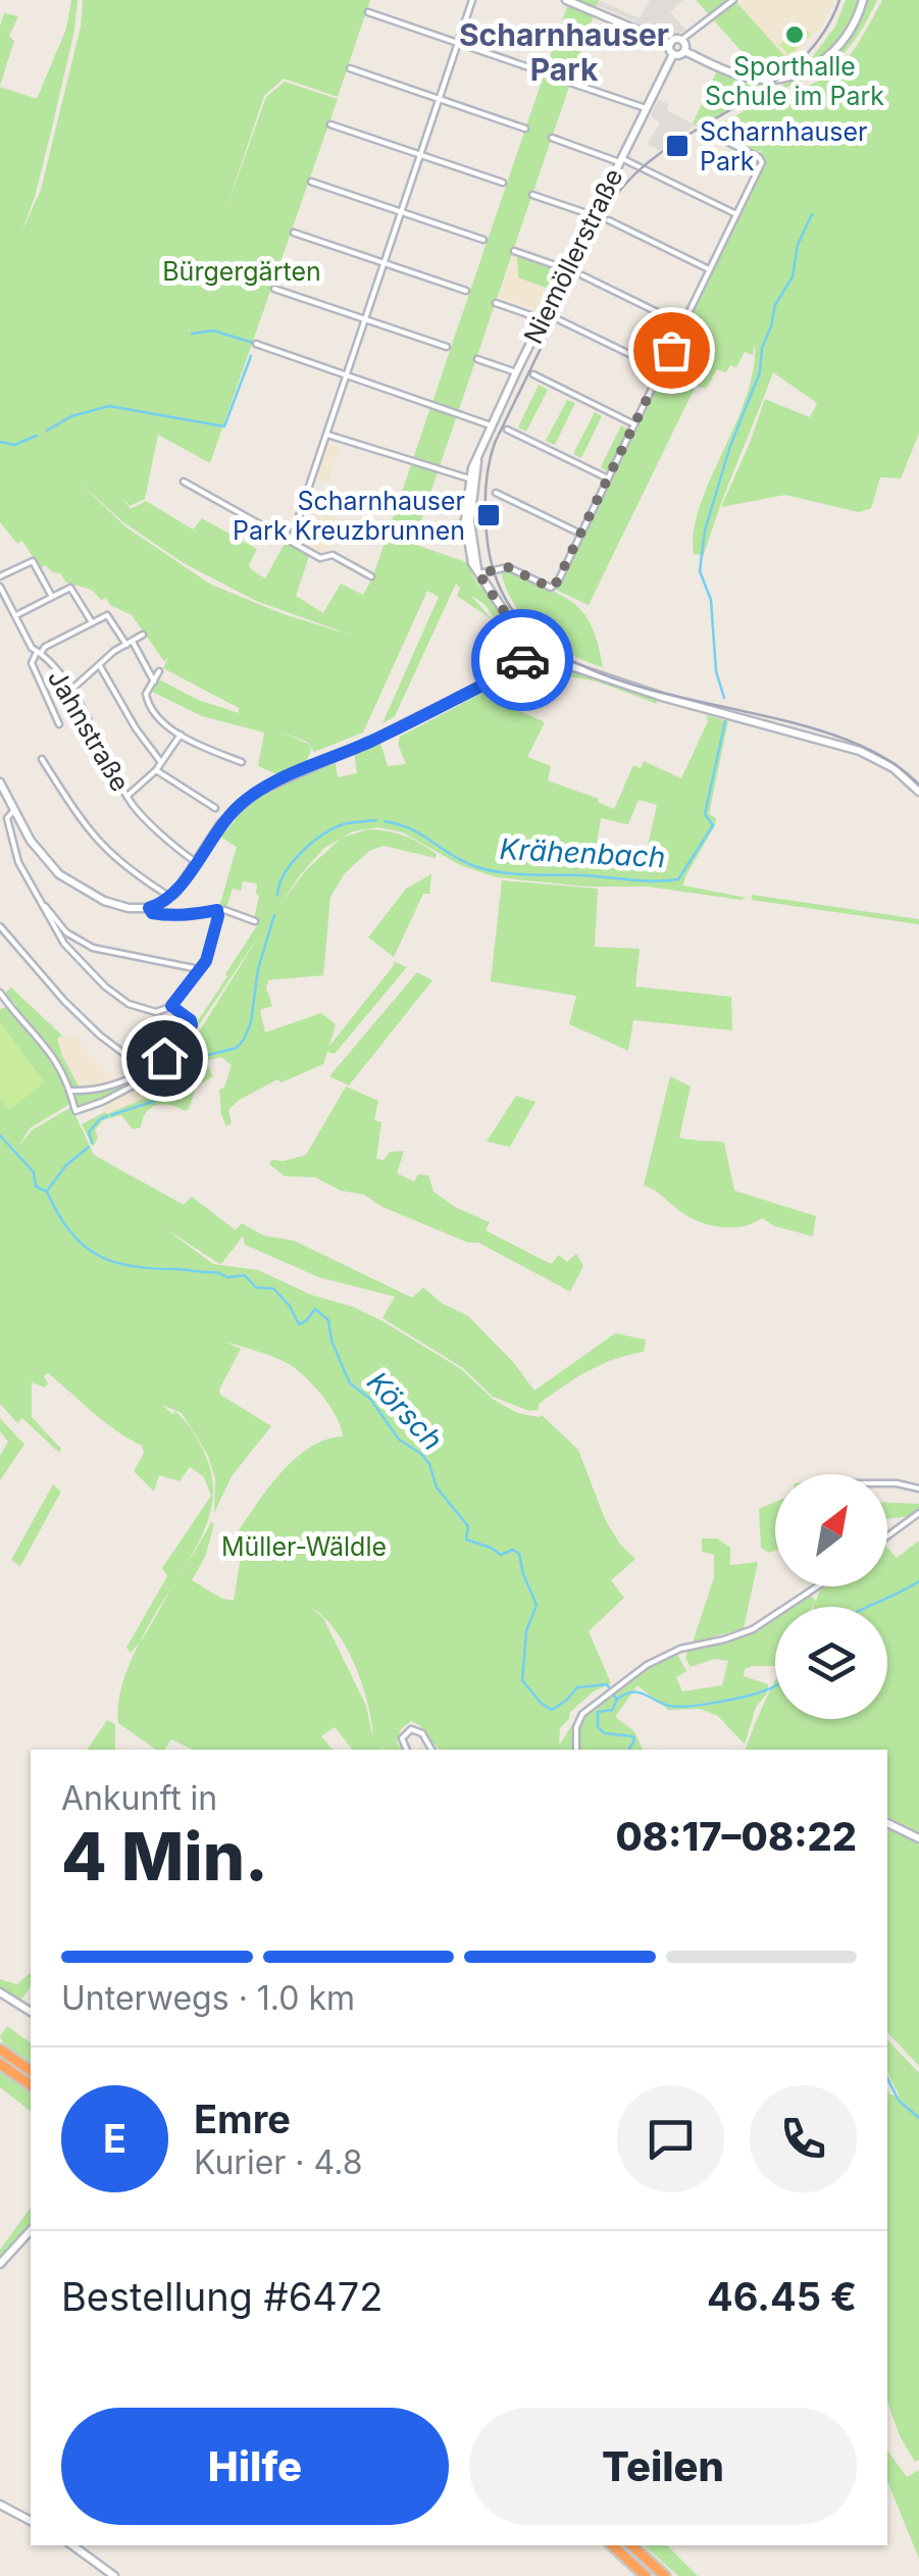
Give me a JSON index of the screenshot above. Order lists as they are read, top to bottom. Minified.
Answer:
{"streets":{"main road":["Niemöllerstraße"],"street":["Jahnstraße"]},"districts":["Scharnhauser Park"],"water":["Krähenbach","Körsch"],"parks":["Bürgergärten","Müller-Wäldle"],"places":{"other":["Sporthalle Schule im Park"],"transit":["Scharnhauser Park","Scharnhauser Park Kreuzbrunnen"]},"north":"top right","page":{"heading":["4 Min.","Ankunft in","08:17–08:22"],"panel":["Emre","Kurier · 4.8","Bestellung #6472","46.45 €"],"bar":"Unterwegs · 1.0 km","round":"E","buttons":["Hilfe","Teilen"]}}
